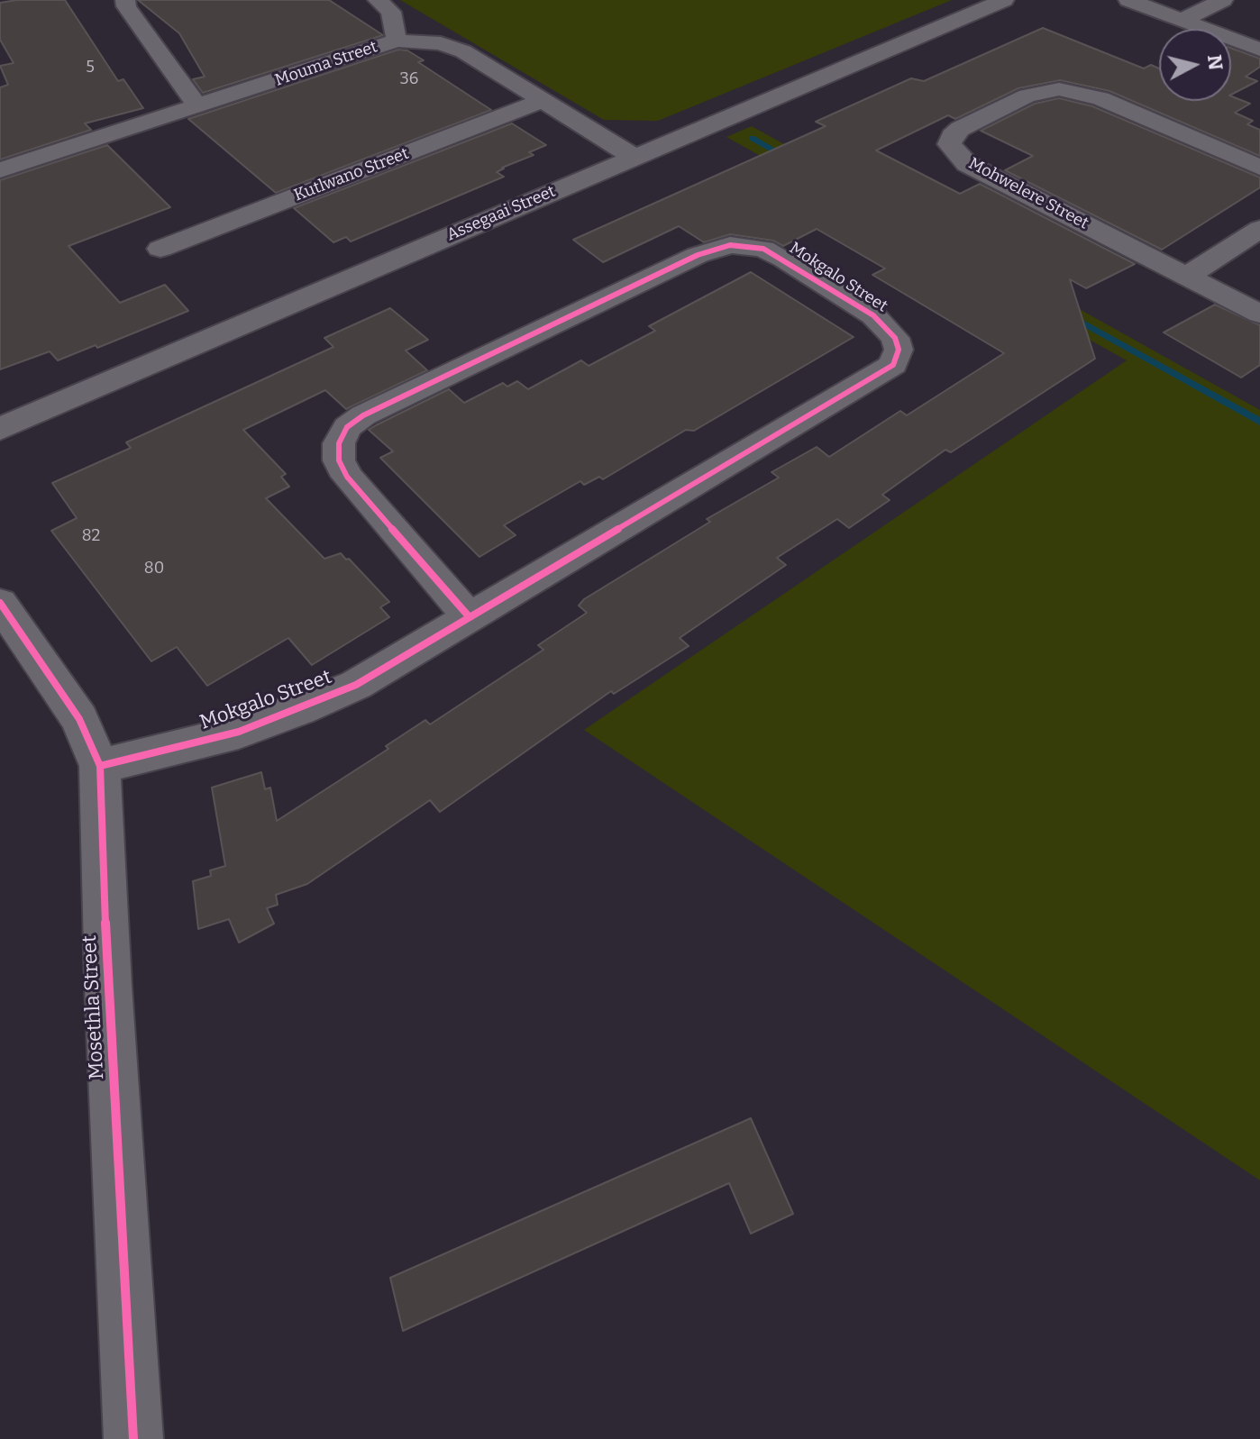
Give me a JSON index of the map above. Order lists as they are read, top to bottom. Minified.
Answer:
{"streets":{"street":["Mouma Street","Kutlwano Street","Mohwelere Street","Assegaai Street","Mokgalo Street","Mosethla Street"]},"crossings":[["Mouma Street","Kutlwano Street"],["Mouma Street","Assegaai Street"],["Mokgalo Street","Mosethla Street"]],"house_numbers":["5","36","82","80"],"north":"right"}
